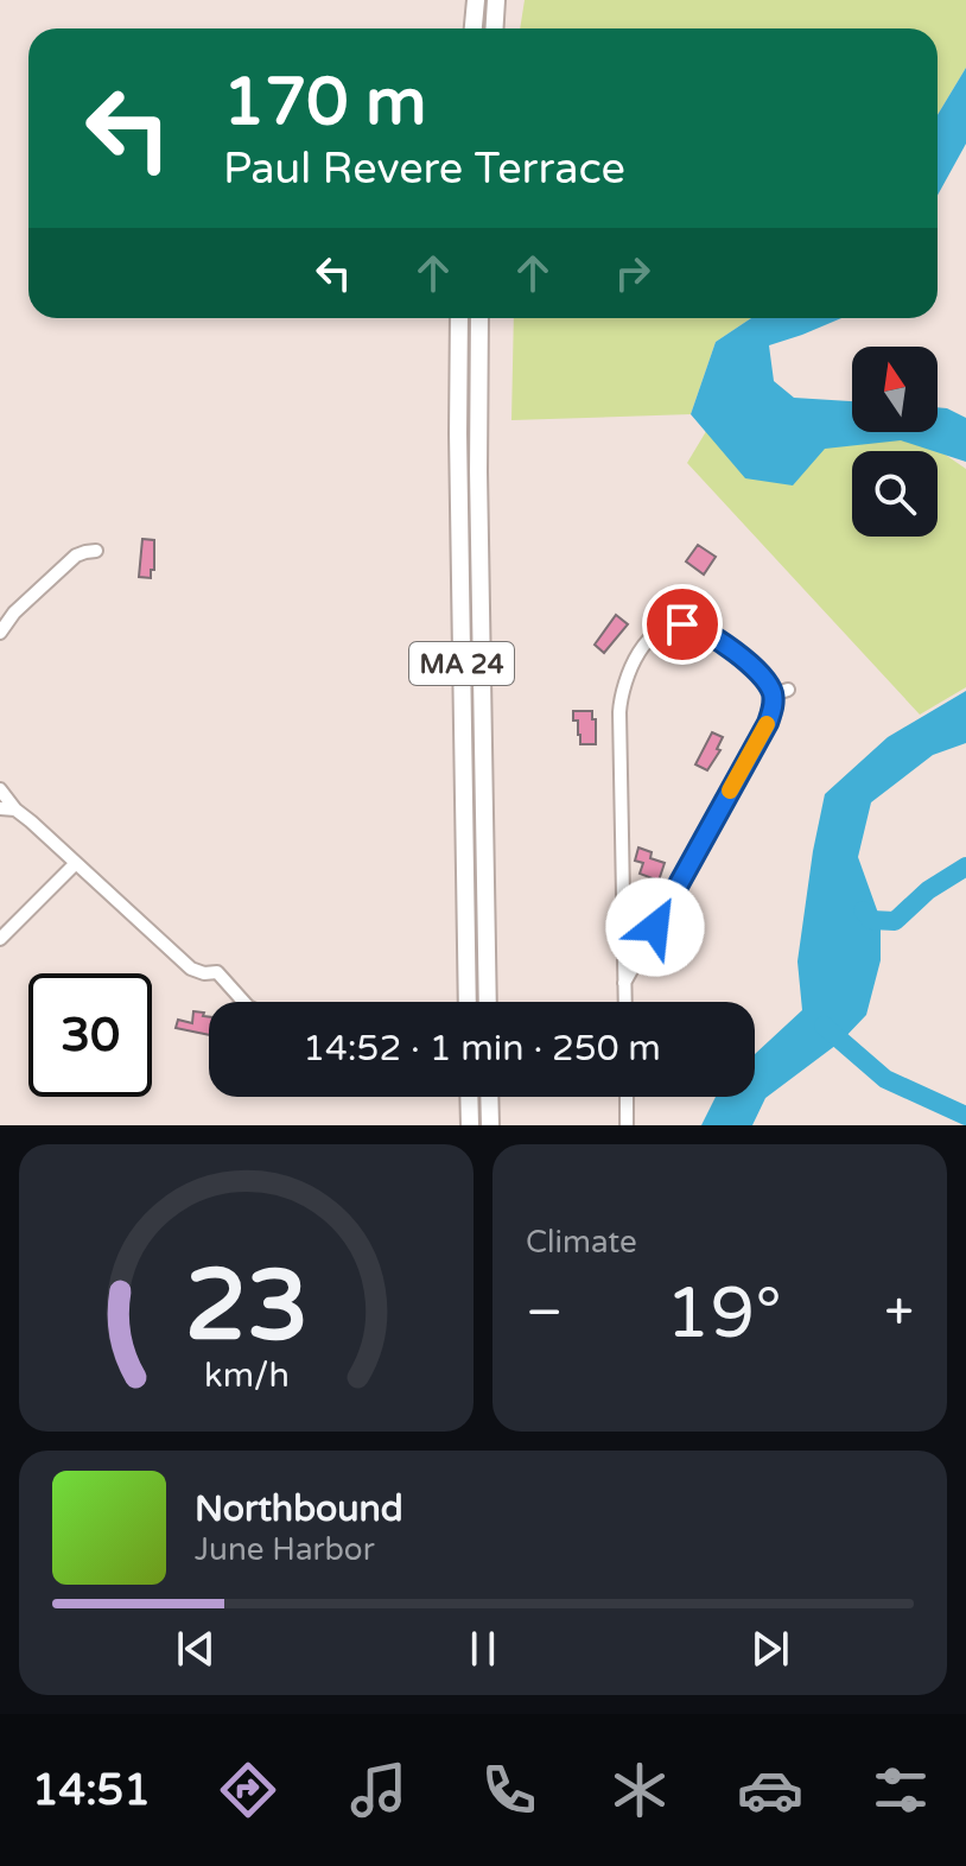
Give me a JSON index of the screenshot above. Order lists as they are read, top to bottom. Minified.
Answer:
{"streets":{"highway":["MA 24"]},"north":"top","page":{"turn":["170 m","Paul Revere Terrace"],"limit":"30","trip":"14:52 · 1 min · 250 m","tile":"Climate","heat":["−","19°","+"],"song":["Northbound","June Harbor"],"tabs":"14:51","gauge":["23","km/h"]}}
